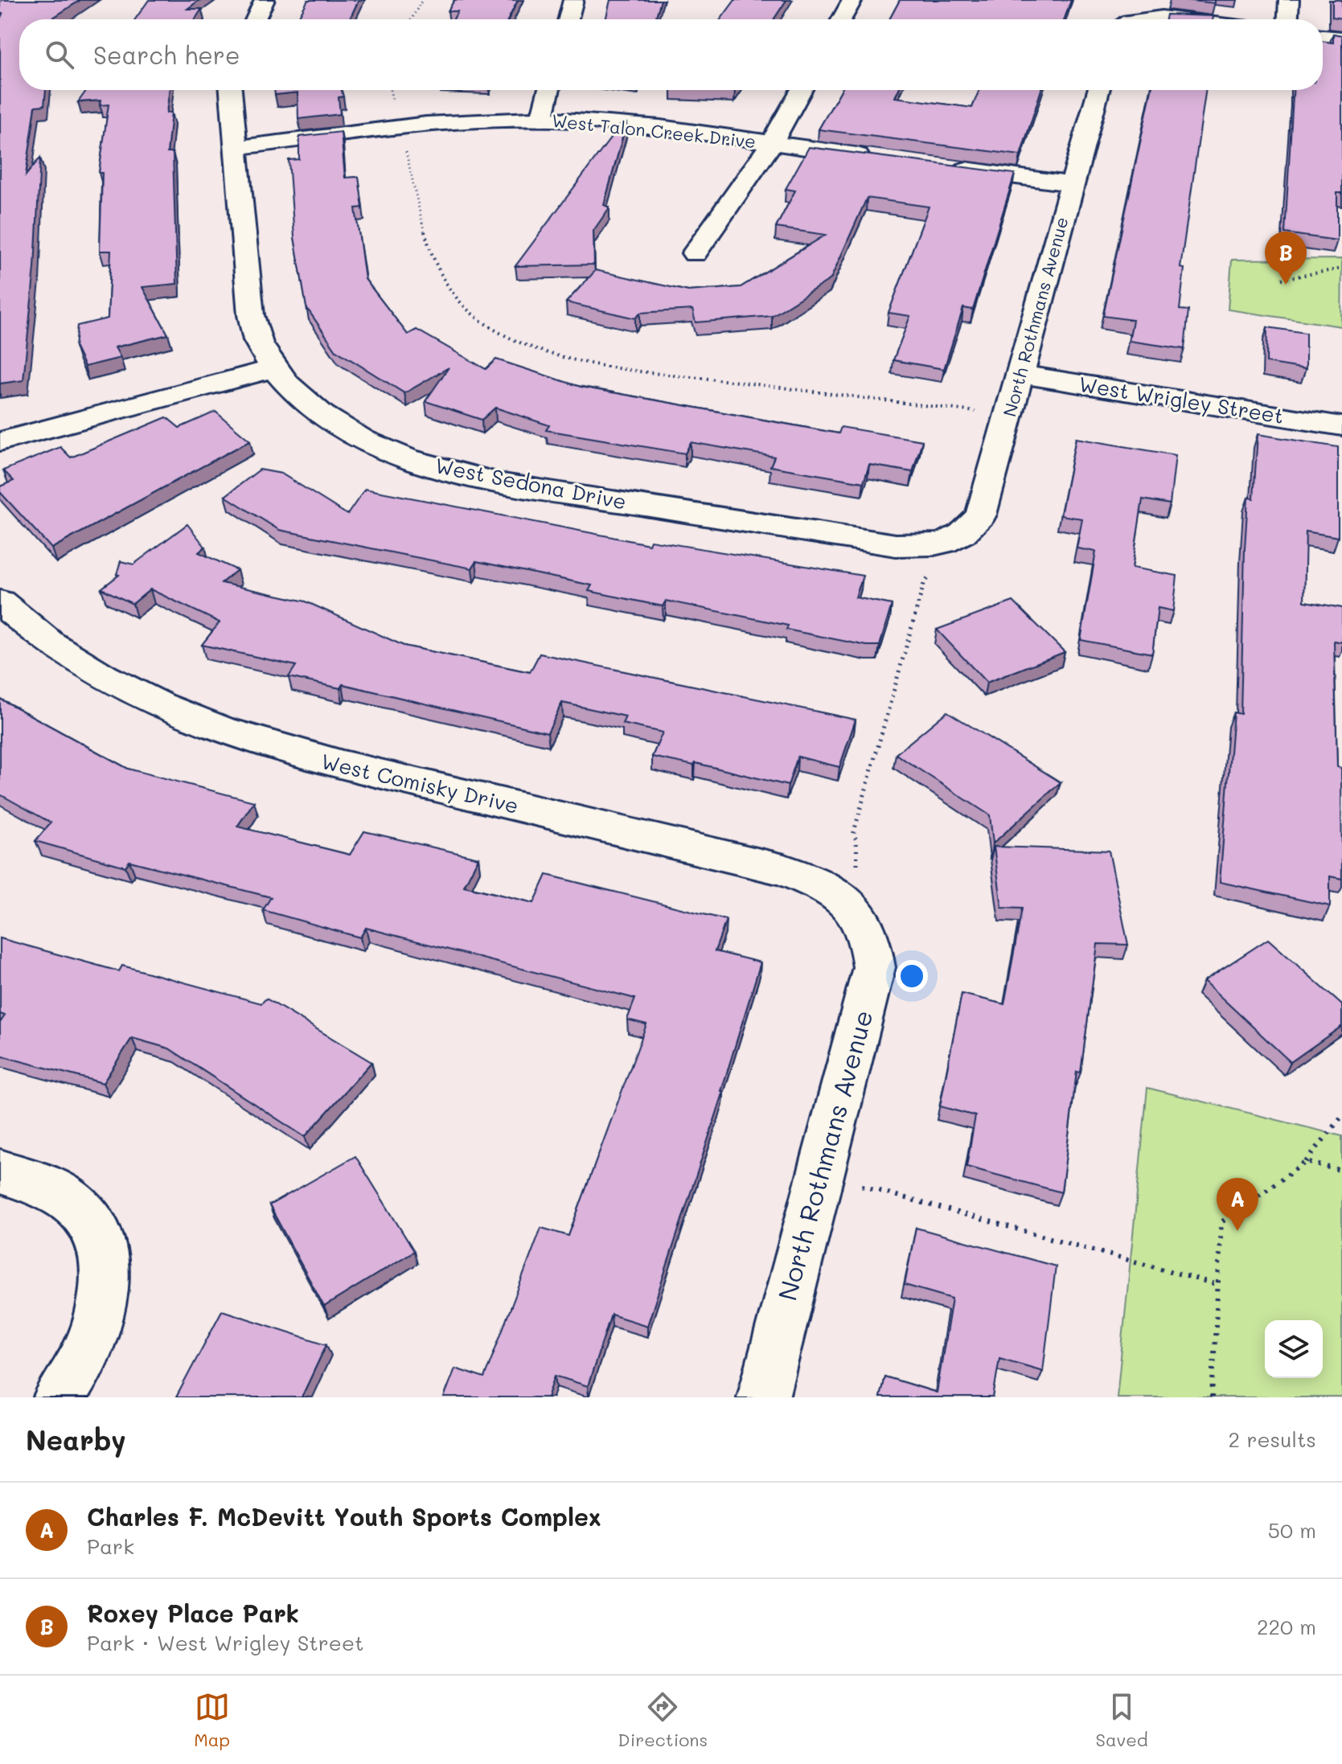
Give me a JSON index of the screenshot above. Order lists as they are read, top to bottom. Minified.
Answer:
{"streets":{"street":["West Talon Creek Drive","North Rothmans Avenue","West Wrigley Street","West Sedona Drive","West Comisky Drive"]},"crossings":[["West Talon Creek Drive","West Sedona Drive"],["North Rothmans Avenue","West Wrigley Street"],["North Rothmans Avenue","West Sedona Drive"],["North Rothmans Avenue","West Comisky Drive"]],"page":{"search":"Search here","pins":["B","A"],"heading":["Nearby","2 results"],"list":[{"mark":"A","name":"Charles F. McDevitt Youth Sports Complex","note":"Park","value":"50 m"},{"mark":"B","name":"Roxey Place Park","note":"Park · West Wrigley Street","value":"220 m"}],"nav":["Map","Directions","Saved"]}}
